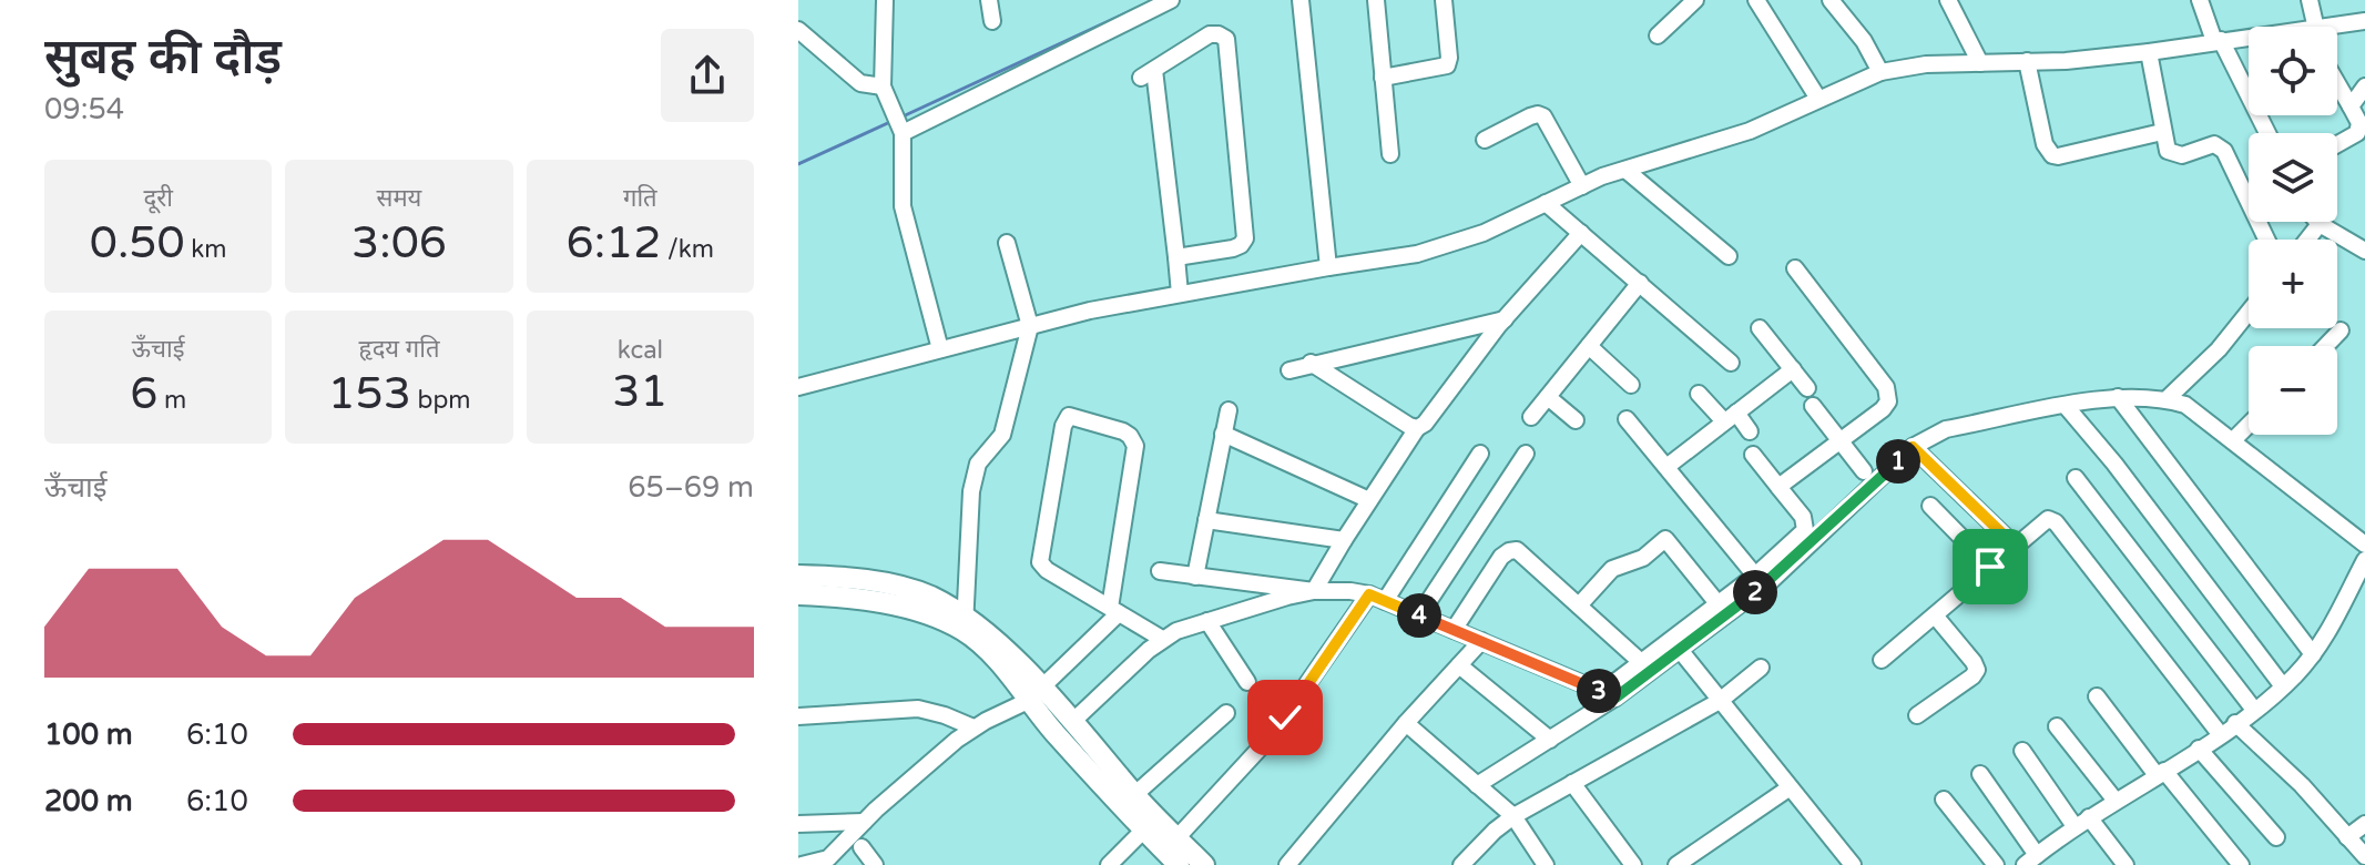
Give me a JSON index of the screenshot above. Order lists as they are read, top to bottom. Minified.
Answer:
{"page":{"heading":["सुबह की दौड़","09:54"],"map_buttons":["+","−"],"stats":[["दूरी","0.50 km"],["समय","3:06"],["गति","6:12 /km"],["ऊँचाई","6 m"],["हृदय गति","153 bpm"],["kcal","31"]],"pins":["1","2","4","3"],"chart":["ऊँचाई","65–69 m"],"list":[{"name":"100 m","note":"6:10"},{"name":"200 m","note":"6:10"}]}}
